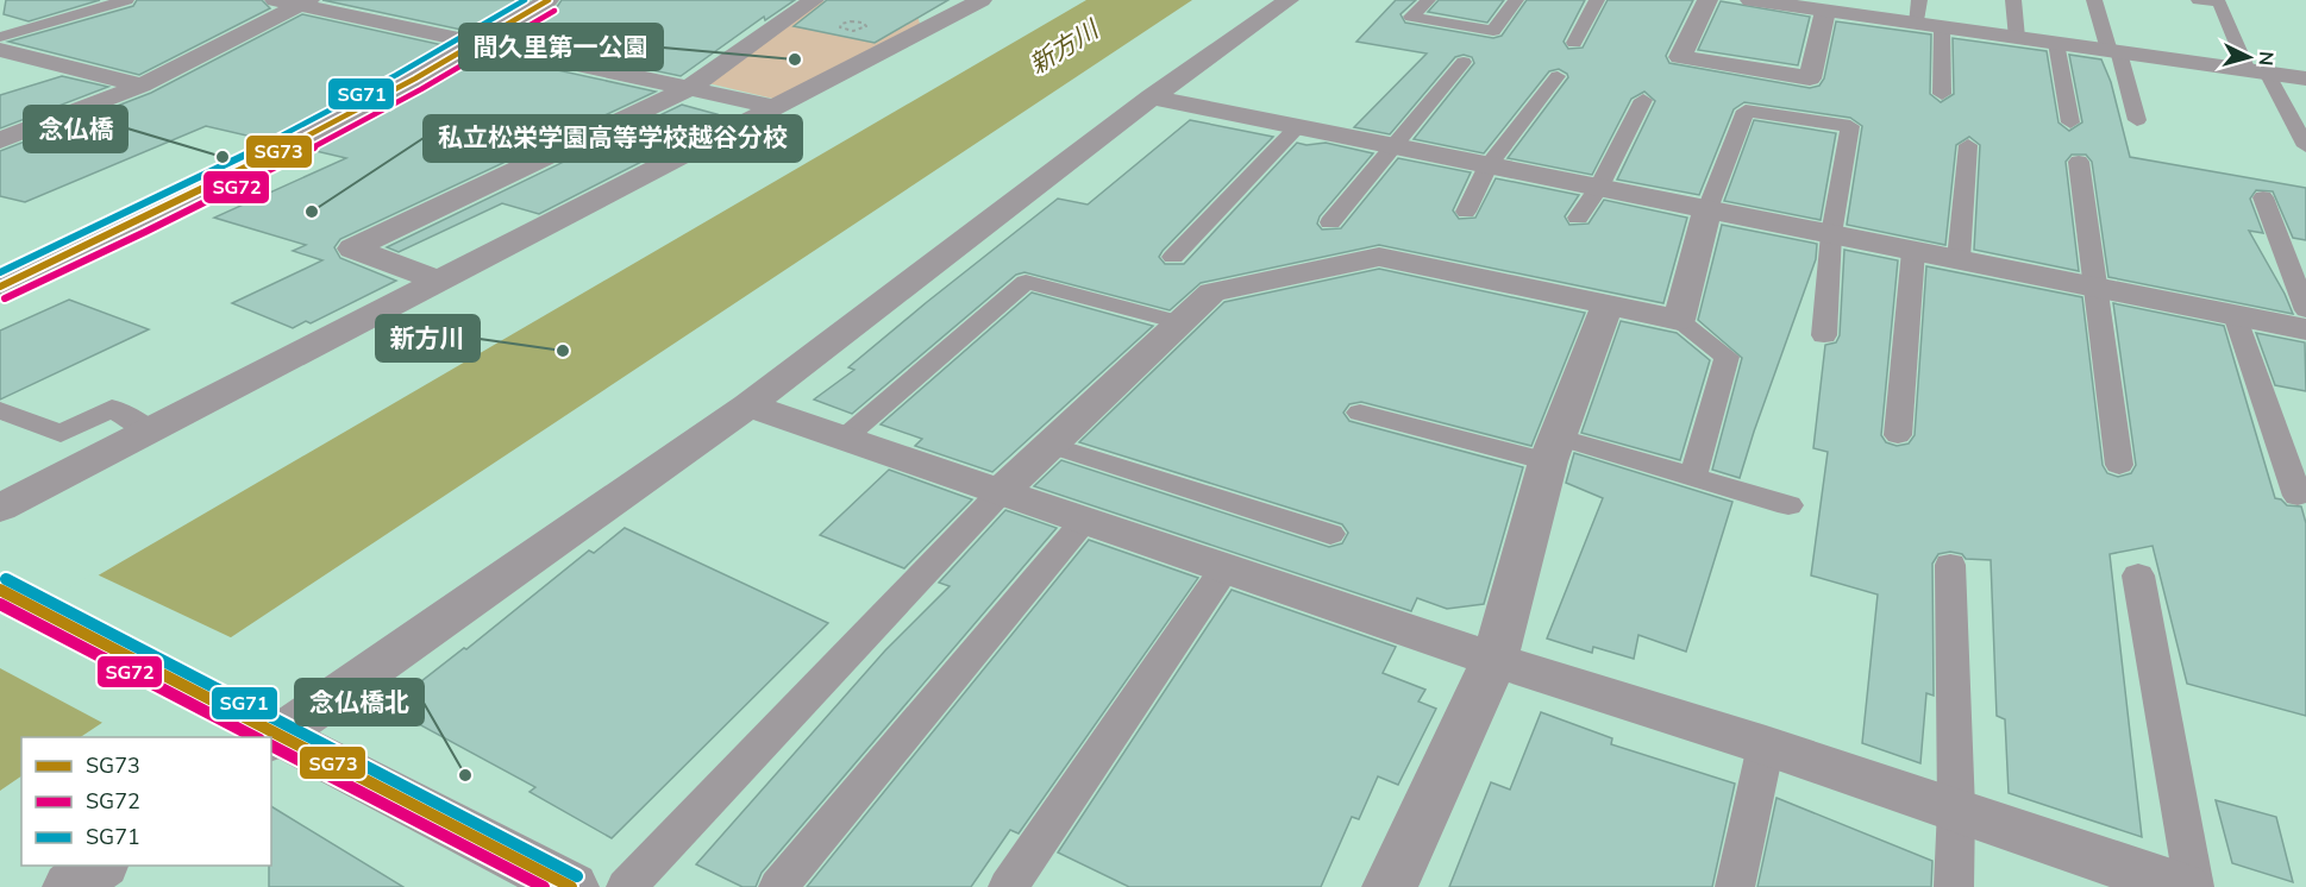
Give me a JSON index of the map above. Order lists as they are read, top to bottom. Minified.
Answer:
{"water":["新方川"],"places":["間久里第一公園","念仏橋","私立松栄学園高等学校越谷分校","新方川","念仏橋北"],"lines":["transit line SG73","transit line SG71","transit line SG72"],"legend":["SG73","SG72","SG71"],"north":"right"}
